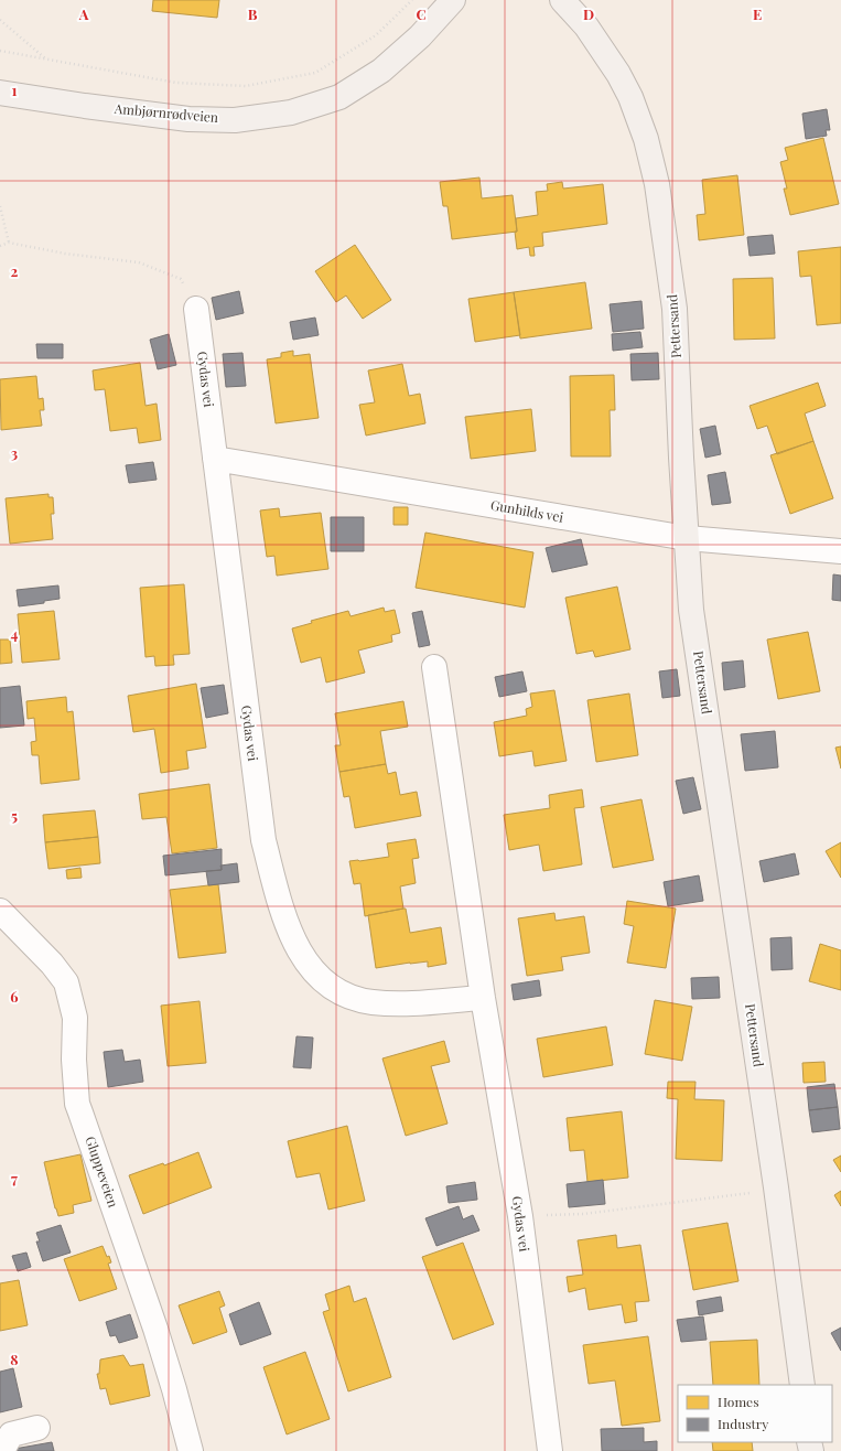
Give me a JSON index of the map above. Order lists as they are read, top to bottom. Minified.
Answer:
{"streets":{"street":["Ambjørnrødveien","Pettersand","Gydas vei","Gunhilds vei","Gluppeveien"]},"crossings":[["Pettersand","Gunhilds vei"],["Gydas vei","Gunhilds vei"]],"legend":["Homes","Industry"],"grid":{"columns":["A","B","C","D","E"],"rows":["1","2","3","4","5","6","7","8"]}}
